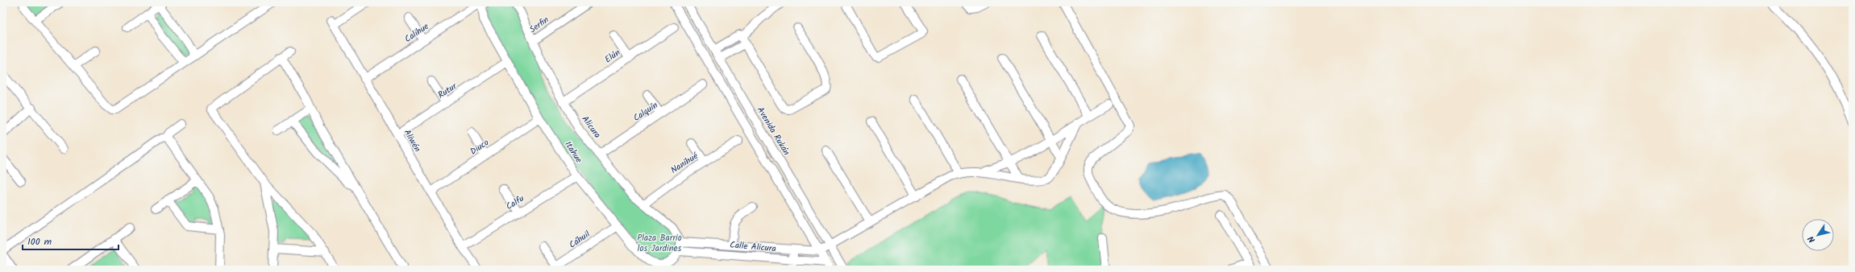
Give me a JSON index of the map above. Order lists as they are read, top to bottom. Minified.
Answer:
{"streets":{"street":["Serfin","Calihue","Elún","Rutur","Calquín","Alicura","Avenida Rukán","Aliwén","Diuco","Itahue","Nanihué","Calfu","Cáhuil","Calle Alicura"]},"crossings":[["Serfin","Alicura"],["Calihue","Aliwén"],["Elún","Alicura"],["Rutur","Aliwén"],["Rutur","Itahue"],["Calquín","Alicura"],["Alicura","Nanihué"],["Alicura","Calle Alicura"],["Aliwén","Diuco"],["Aliwén","Calfu"],["Diuco","Itahue"],["Itahue","Calfu"],["Itahue","Cáhuil"],["Itahue","Calle Alicura"]],"parks":["Plaza Barrio los Jardines"],"scale_bar":"100 m","north":"bottom left"}
